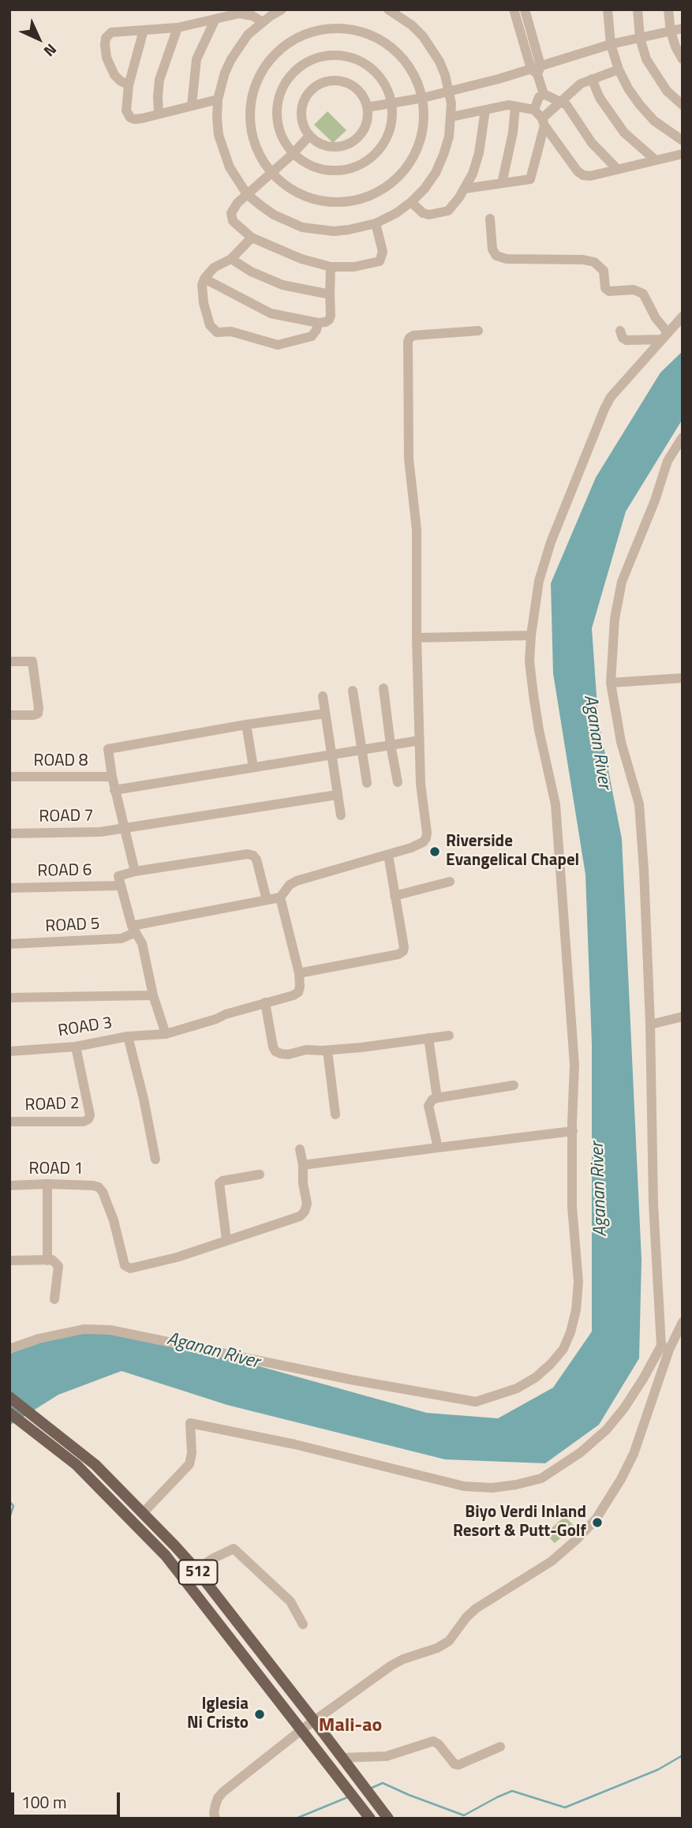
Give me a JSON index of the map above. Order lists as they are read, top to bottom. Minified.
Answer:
{"streets":{"main road":["512"],"street":["ROAD 8","ROAD 7","ROAD 6","ROAD 5","ROAD 3","ROAD 2","ROAD 1"]},"crossings":[["ROAD 3","ROAD 2"]],"districts":["Mali-ao"],"water":["Aganan River"],"places":["Riverside Evangelical Chapel","Biyo Verdi Inland Resort & Putt-Golf","Iglesia Ni Cristo"],"scale_bar":"100 m","north":"bottom right"}
